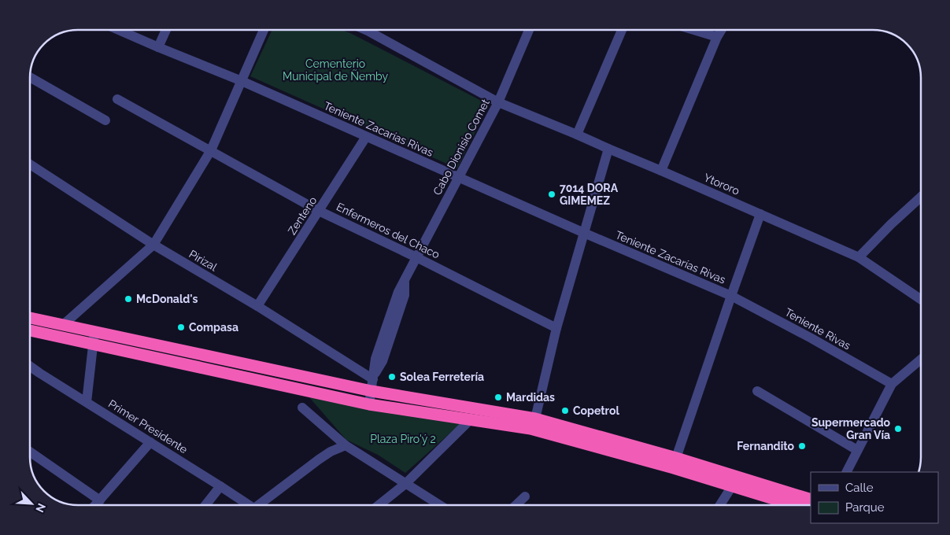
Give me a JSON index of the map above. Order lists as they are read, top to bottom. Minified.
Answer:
{"streets":{"street":["Teniente Zacarías Rivas","Cabo Dionisio Comet","Ytororo","Zenteno","Enfermeros del Chaco","Pirizal","Teniente Rivas","Primer Presidente"]},"crossings":[["Teniente Zacarías Rivas","Cabo Dionisio Comet"],["Teniente Zacarías Rivas","Zenteno"],["Teniente Zacarías Rivas","Teniente Rivas"],["Cabo Dionisio Comet","Ytororo"],["Cabo Dionisio Comet","Enfermeros del Chaco"],["Cabo Dionisio Comet","Pirizal"],["Zenteno","Enfermeros del Chaco"],["Zenteno","Pirizal"]],"parks":["Cementerio Municipal de Ñemby","Plaza Piro'ý 2"],"places":["7014 DORA GIMEMEZ","McDonald's","Compasa","Solea Ferretería","Mardidas","Copetrol","Supermercado Gran Vía","Fernandito"],"legend":["Calle","Parque"],"north":"bottom right"}
